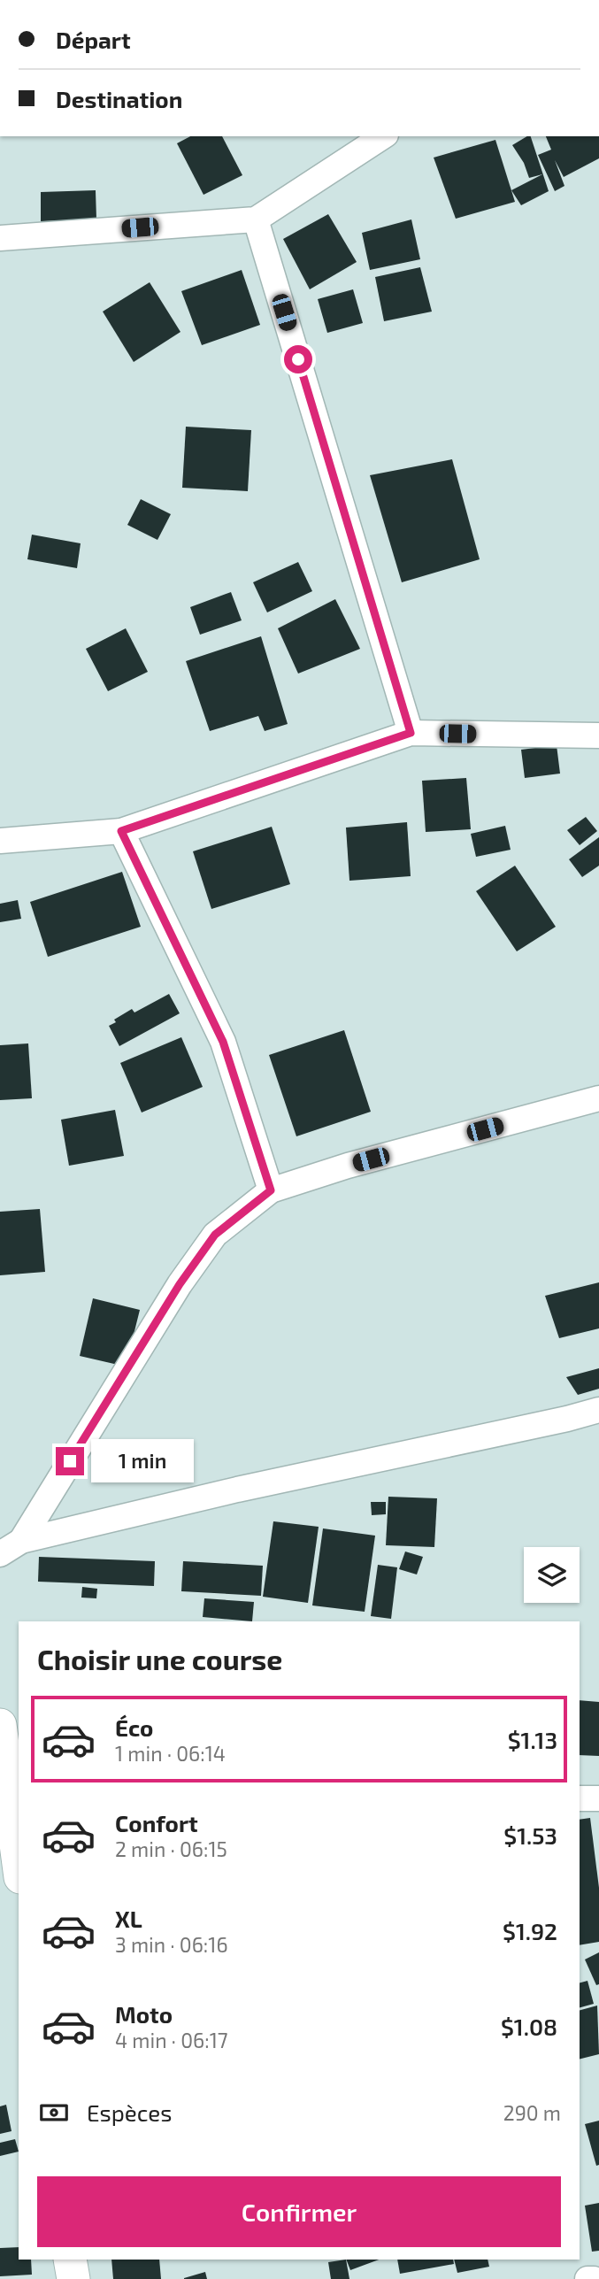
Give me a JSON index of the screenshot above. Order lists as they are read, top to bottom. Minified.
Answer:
{"page":{"banner":["Départ","Destination"],"bubble":"1 min","heading":"Choisir une course","list":[{"name":"Éco","note":"1 min · 06:14","value":"$1.13"},{"name":"Confort","note":"2 min · 06:15","value":"$1.53"},{"name":"XL","note":"3 min · 06:16","value":"$1.92"},{"name":"Moto","note":"4 min · 06:17","value":"$1.08"}],"pay":["Espèces","290 m"],"buttons":"Confirmer"}}
